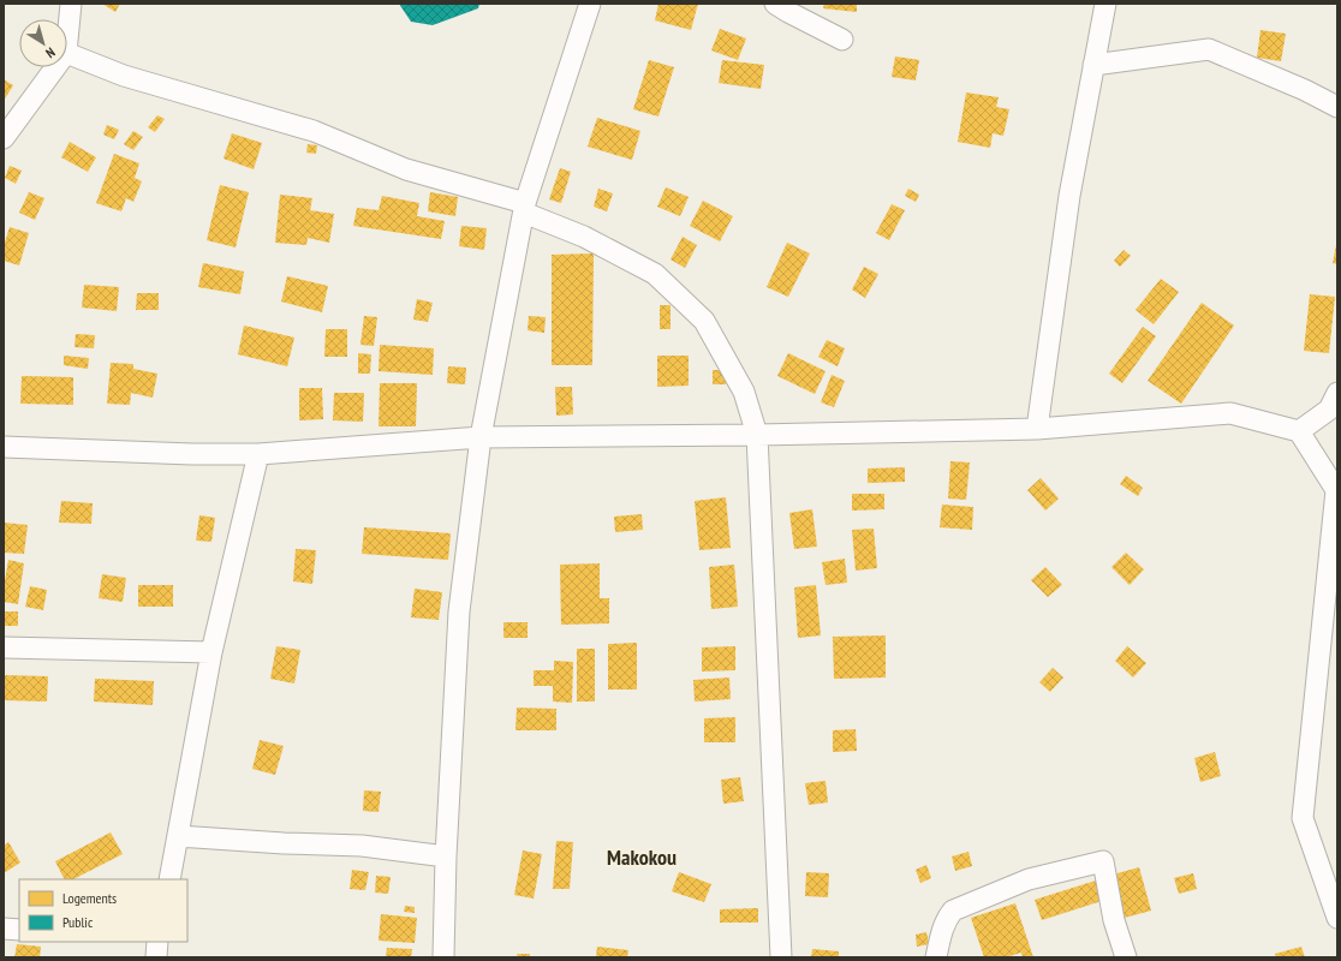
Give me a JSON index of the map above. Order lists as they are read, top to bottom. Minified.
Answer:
{"districts":["Makokou"],"legend":["Logements","Public"],"north":"bottom right"}
